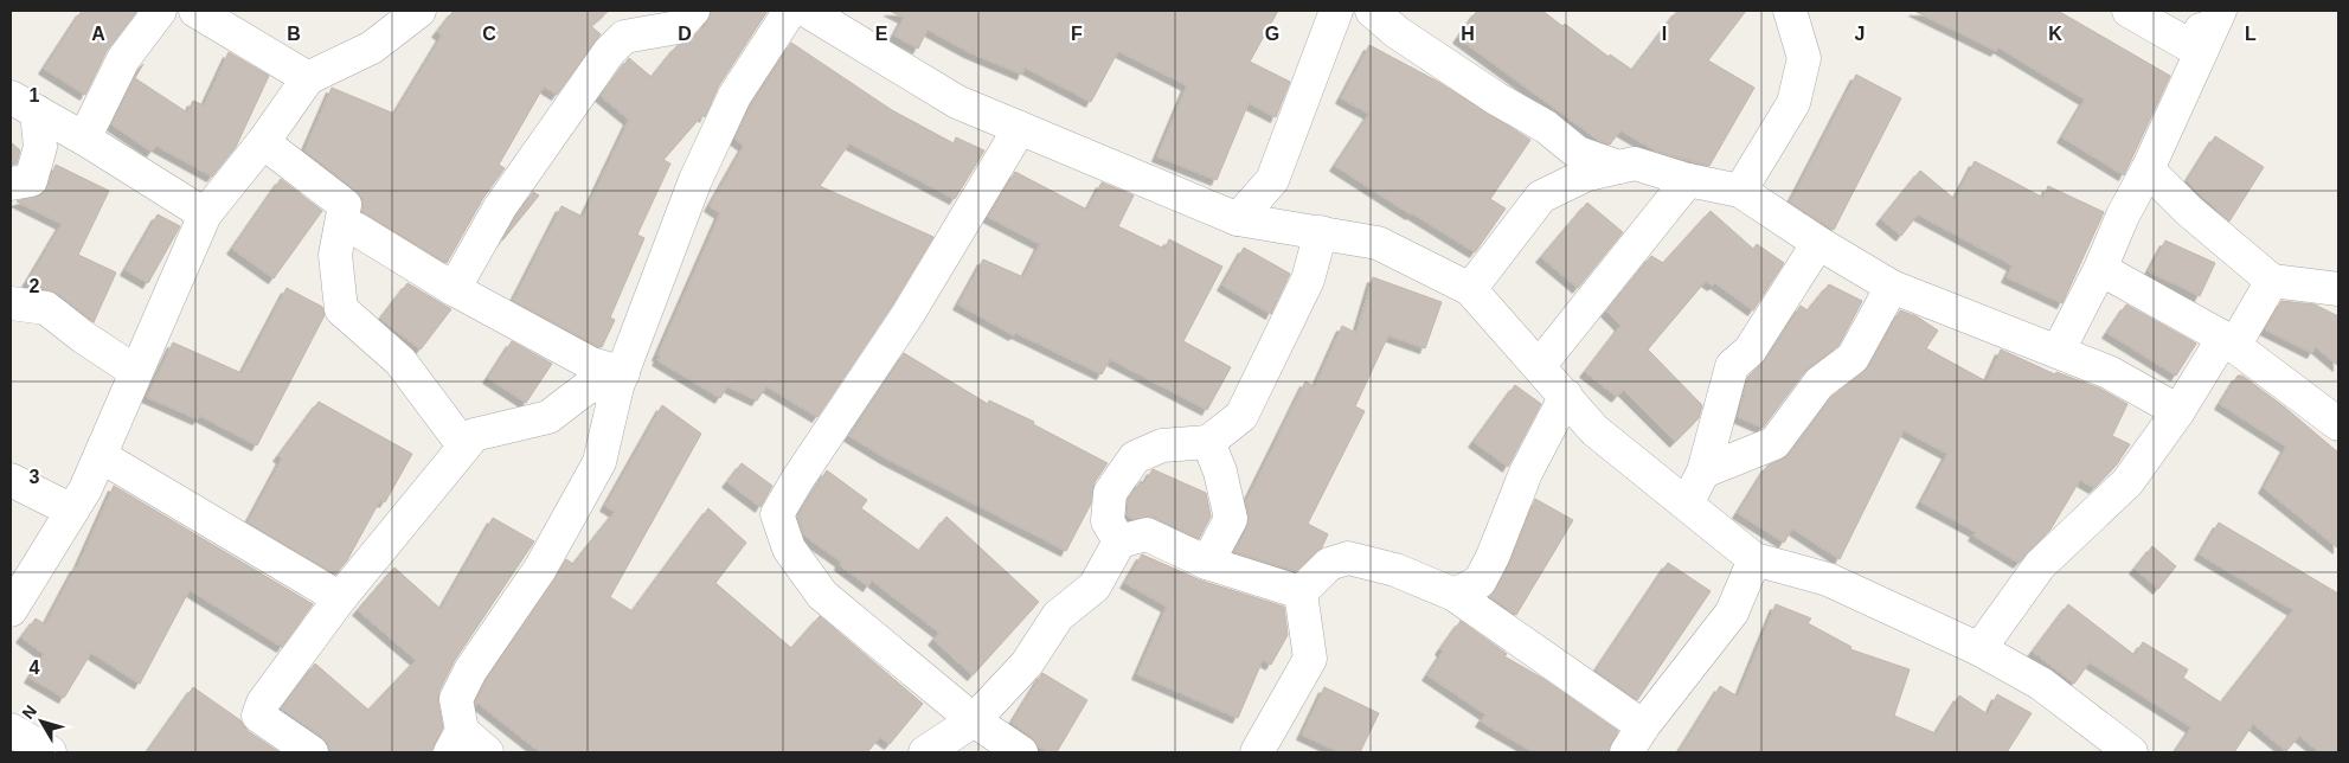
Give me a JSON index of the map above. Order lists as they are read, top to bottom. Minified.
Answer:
{"north":"top left","grid":{"columns":["A","B","C","D","E","F","G","H","I","J","K","L"],"rows":["1","2","3","4"]}}
